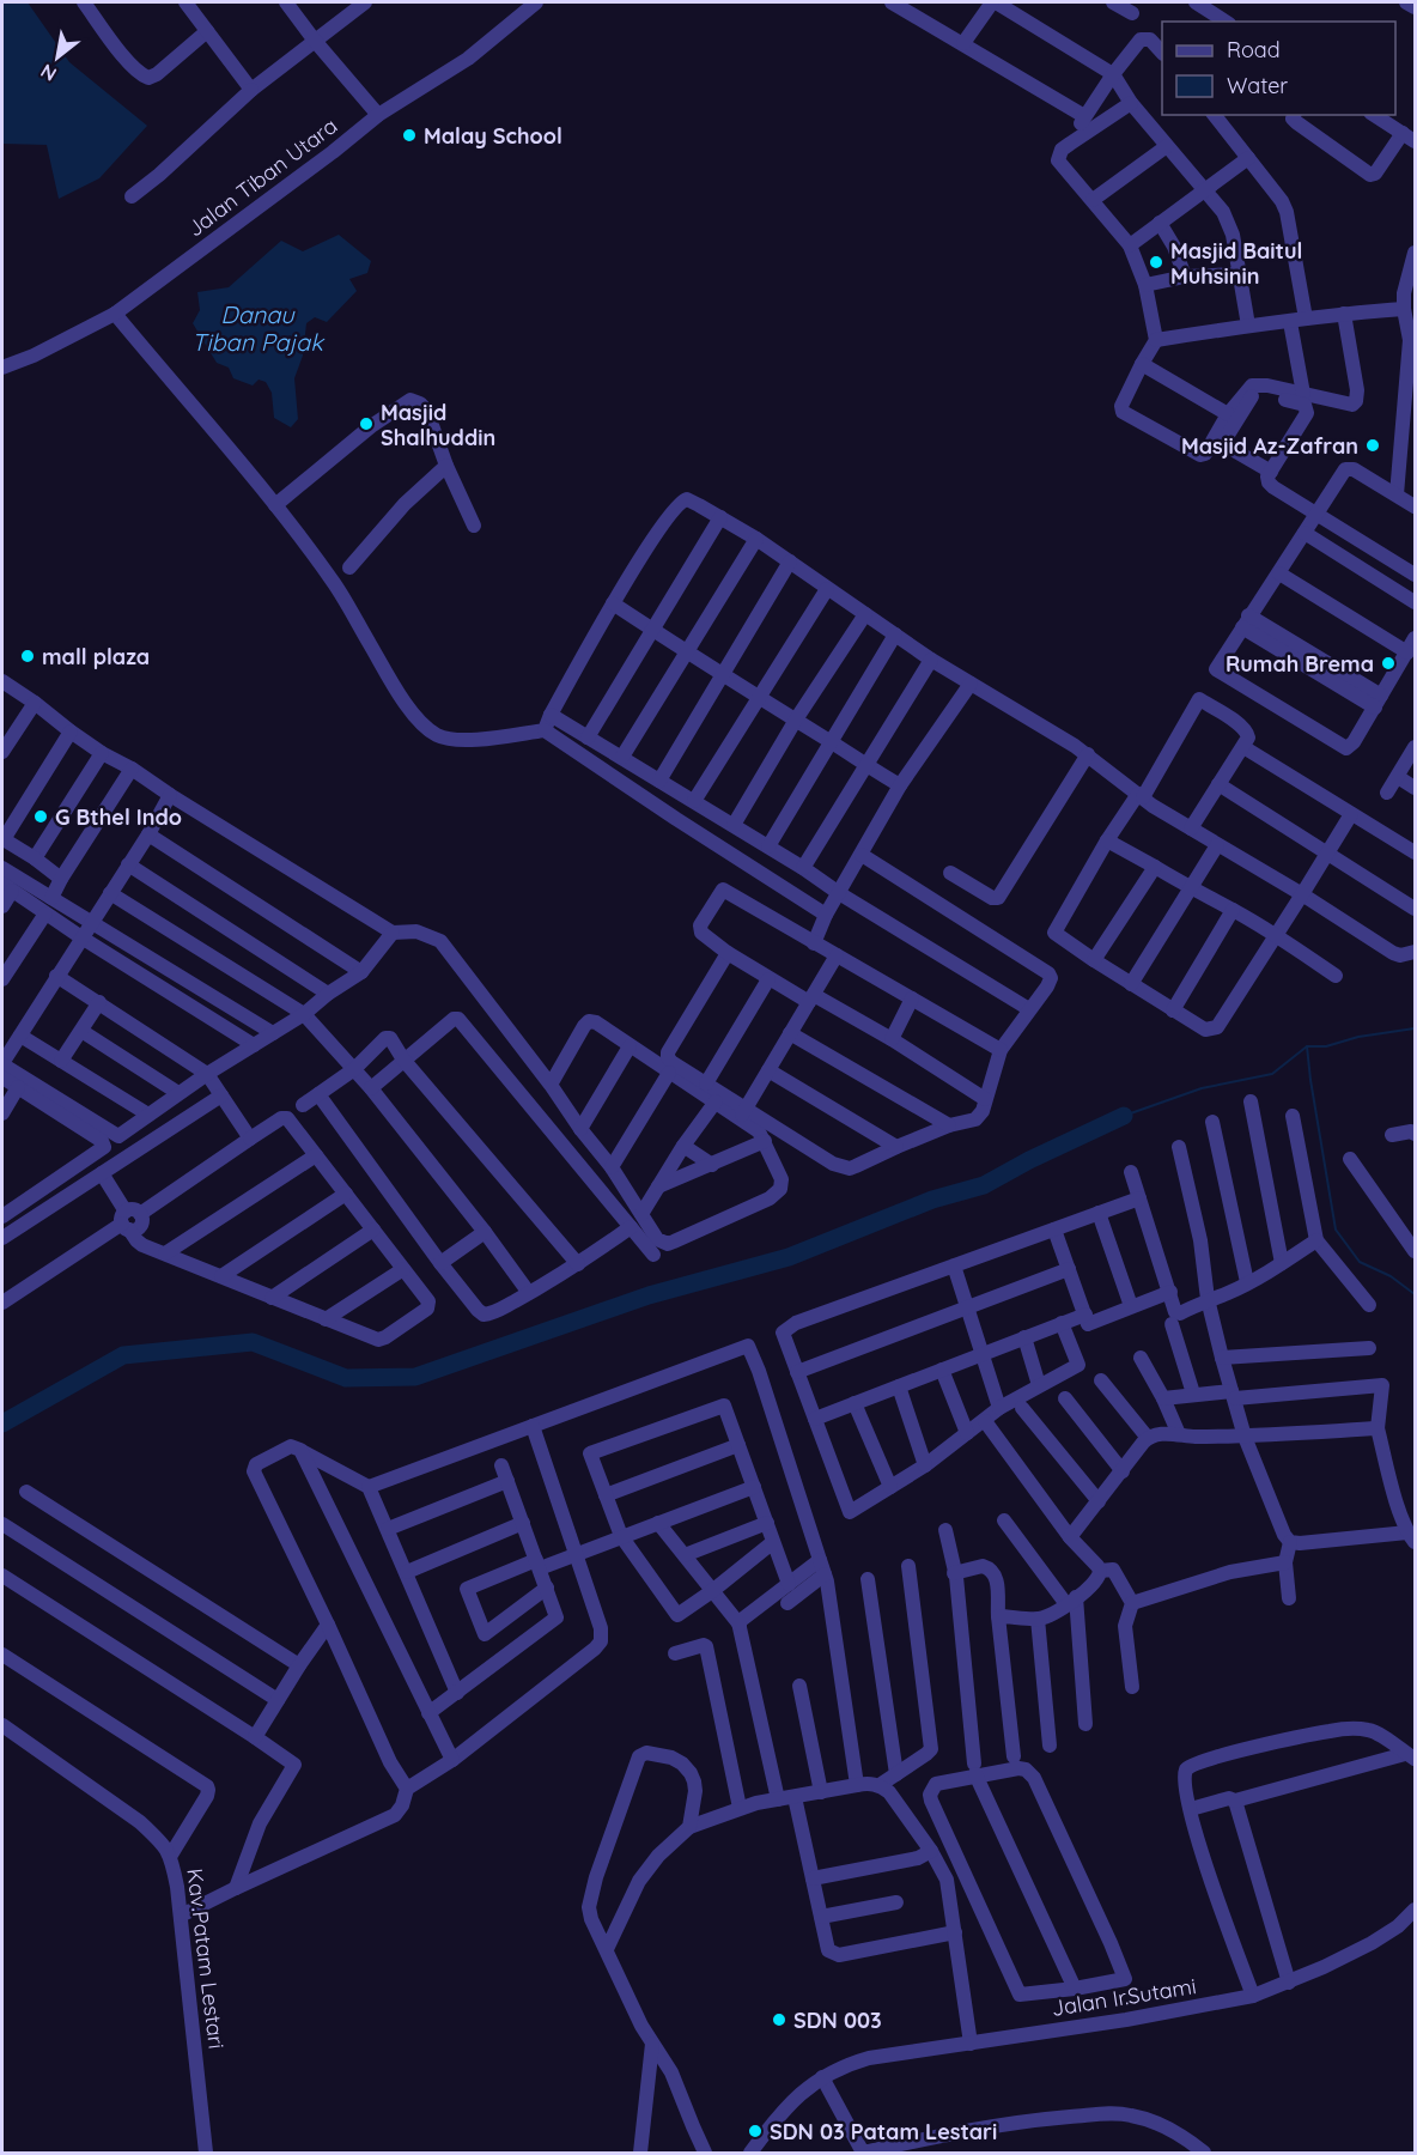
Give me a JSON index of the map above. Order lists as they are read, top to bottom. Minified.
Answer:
{"streets":{"street":["Jalan Tiban Utara","Kav.Patam Lestari","Jalan Ir.Sutami"]},"water":["Danau Tiban Pajak"],"places":["Malay School","Masjid Baitul Muhsinin","Masjid Shalhuddin","Masjid Az-Zafran","mall plaza","Rumah Brema","G Bthel Indo","SDN 003","SDN 03 Patam Lestari"],"legend":["Road","Water"],"north":"bottom left"}
